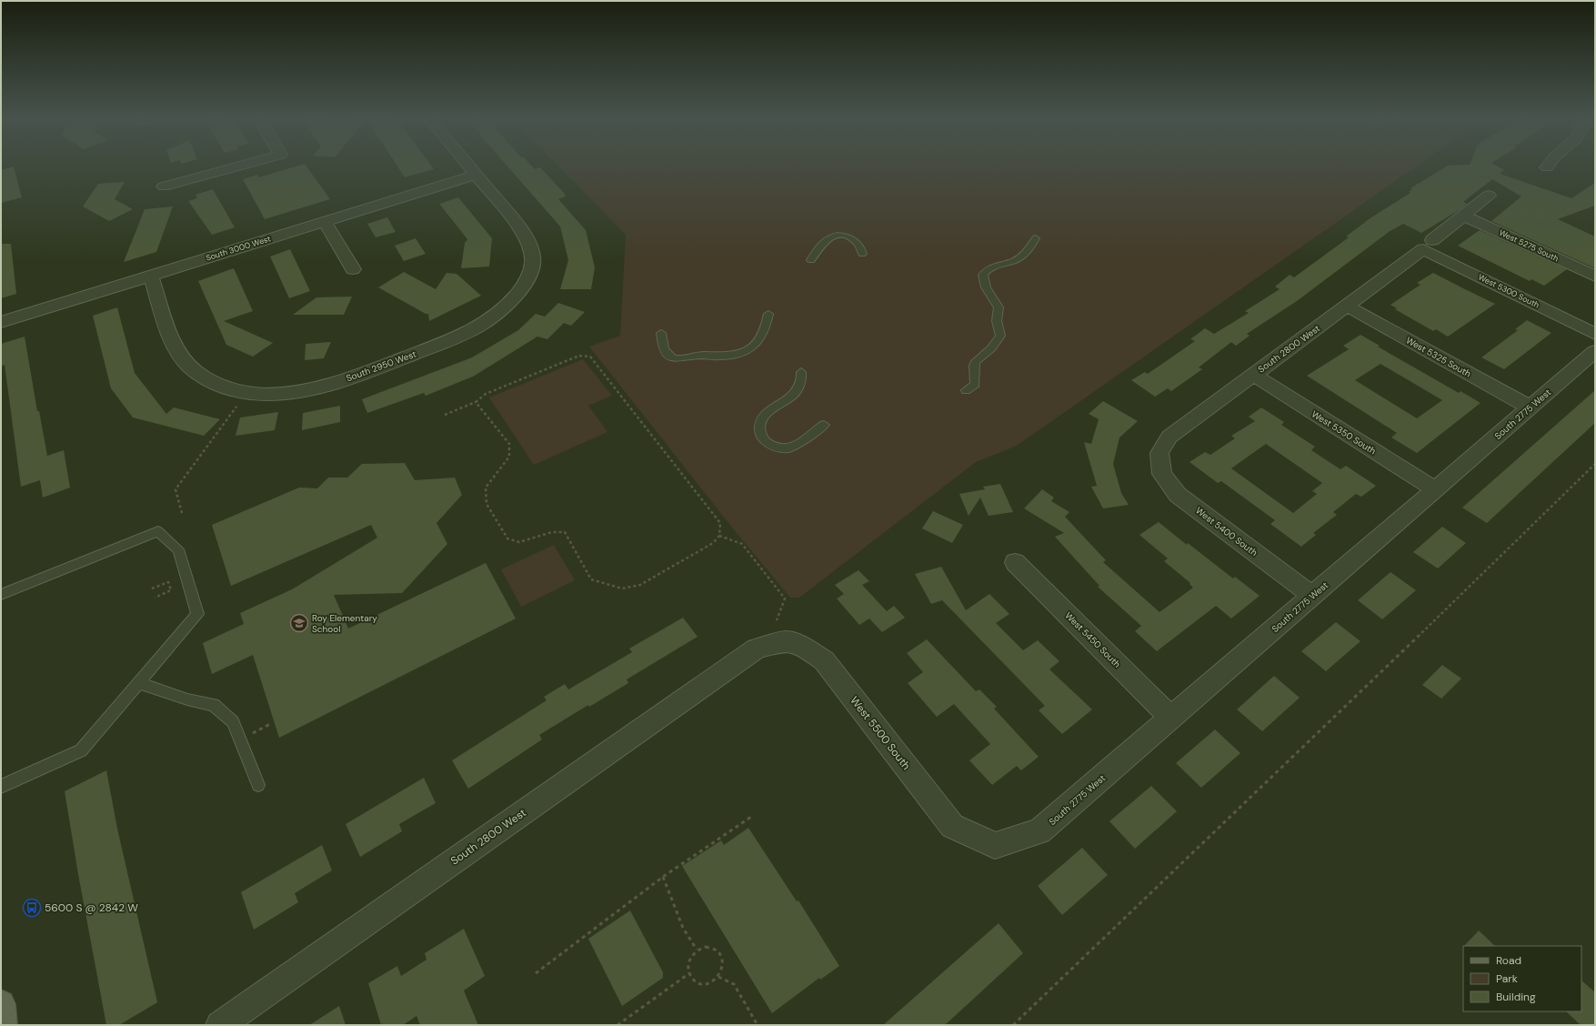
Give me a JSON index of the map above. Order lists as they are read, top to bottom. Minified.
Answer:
{"streets":{"street":["West 5275 South","South 3000 West","West 5300 South","South 2800 West","West 5325 South","South 2950 West","South 2775 West","West 5350 South","West 5400 South","West 5450 South","West 5500 South"]},"crossings":[["West 5275 South","South 2800 West"],["South 3000 West","South 2950 West"],["West 5300 South","South 2800 West"],["South 2800 West","West 5325 South"],["South 2800 West","West 5350 South"],["South 2800 West","West 5400 South"],["South 2800 West","West 5500 South"],["West 5325 South","South 2775 West"],["South 2775 West","West 5350 South"],["South 2775 West","West 5400 South"],["South 2775 West","West 5450 South"],["South 2775 West","West 5500 South"]],"places":{"school or university":["Roy Elementary School"],"bus stop":["5600 S @ 2842 W"]},"legend":["Road","Park","Building"]}
